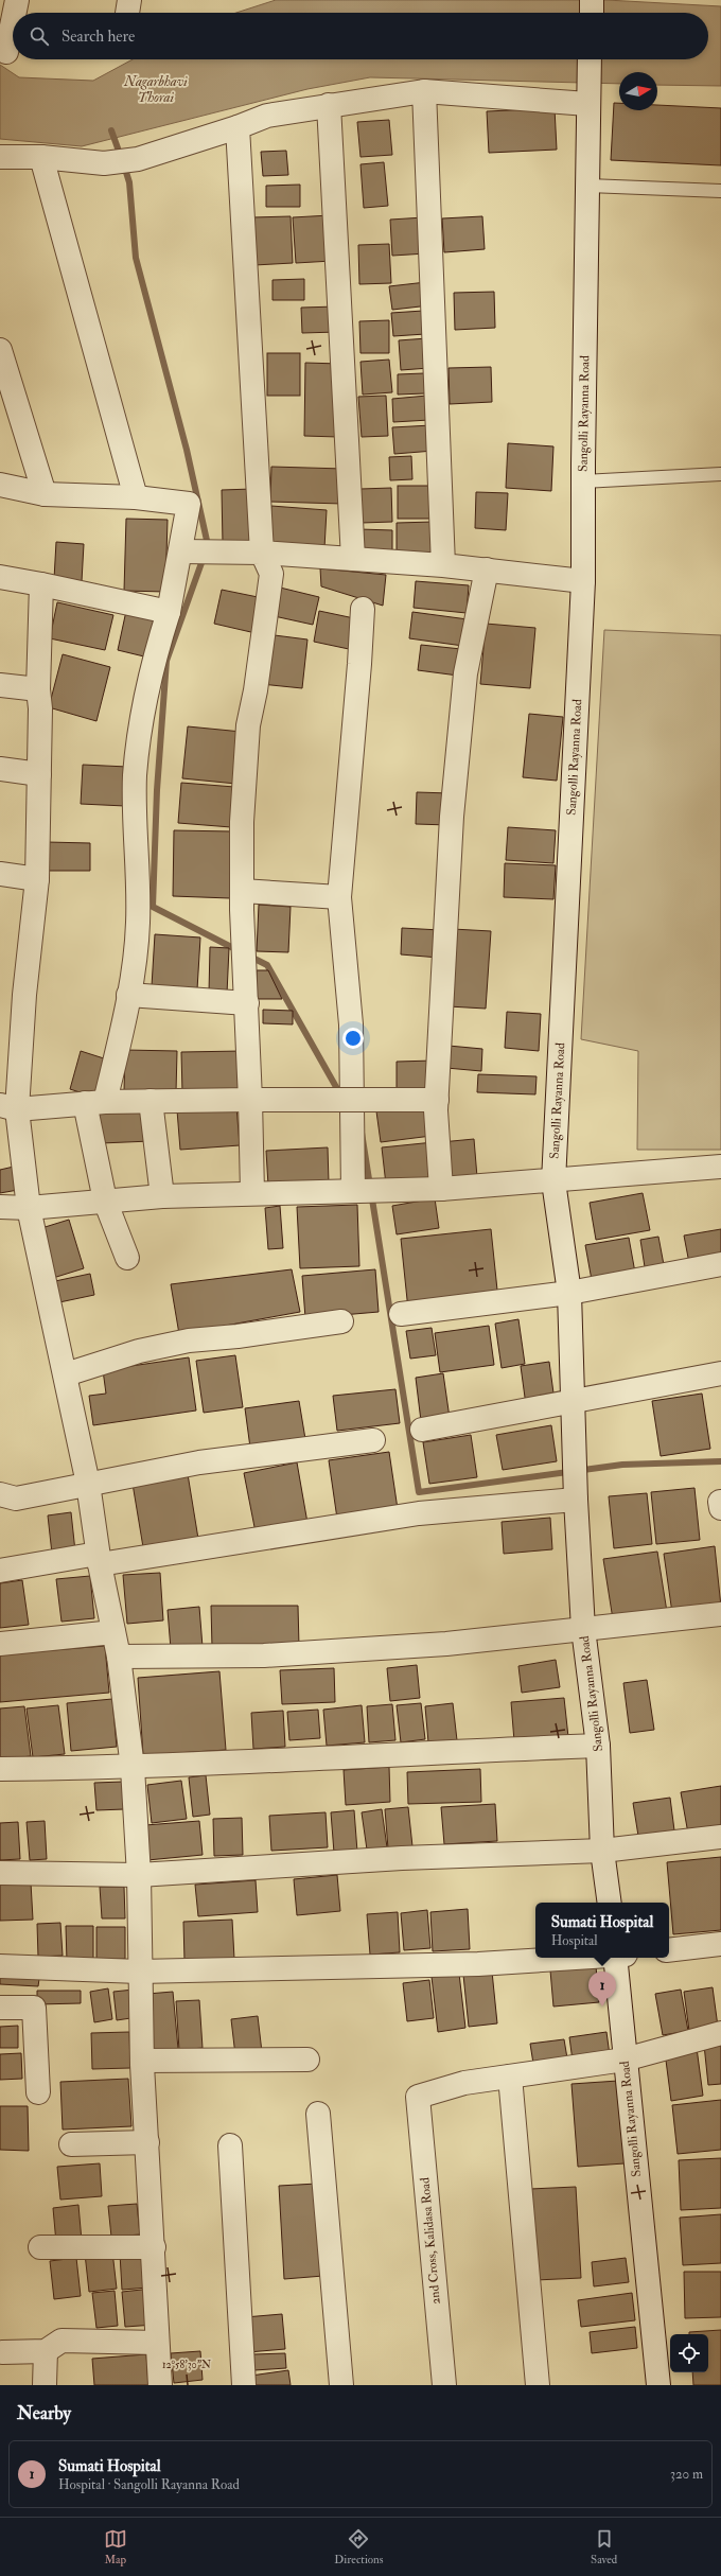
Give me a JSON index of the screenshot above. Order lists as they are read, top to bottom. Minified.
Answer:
{"streets":{"street":["Sangolli Rayanna Road","2nd Cross, Kalidasa Road"]},"water":["Nagarbhavi Thorai"],"north":"right","page":{"search":"Search here","popup":["Sumati Hospital","Hospital"],"pins":"1","heading":"Nearby","list":[{"mark":"1","name":"Sumati Hospital","note":"Hospital · Sangolli Rayanna Road","value":"320 m"}],"nav":["Map","Directions","Saved"]},"coordinates":["12°58'30\"N"]}
